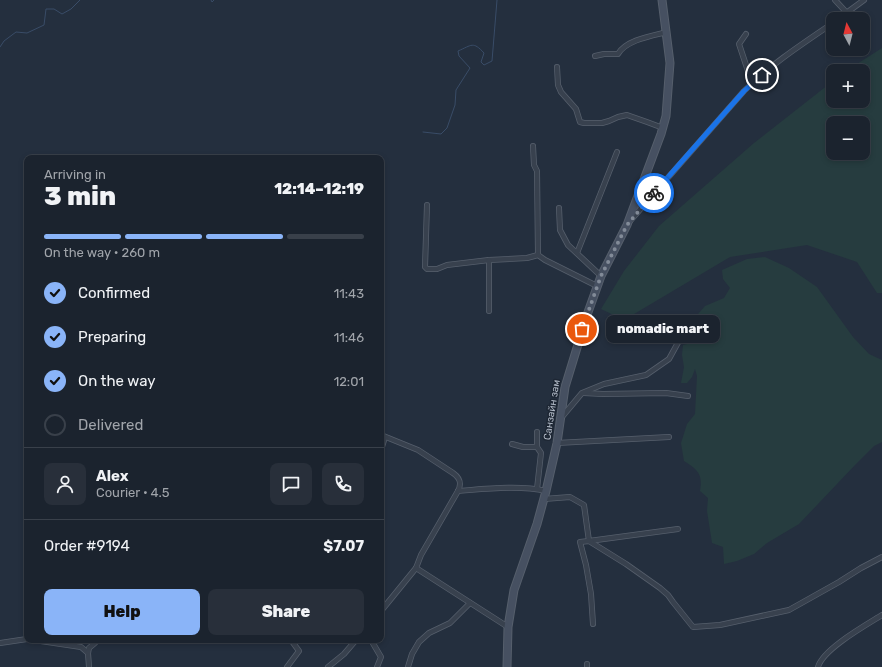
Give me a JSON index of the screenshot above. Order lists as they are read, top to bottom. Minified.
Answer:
{"streets":{"main road":["Санзайн зам"]},"places":["nomadic mart"],"north":"top","page":{"map_buttons":["+","−"],"heading":["3 min","Arriving in","12:14–12:19"],"panel":["Alex","Courier · 4.5","Order #9194","$7.07"],"bar":"On the way · 260 m","list":[["Confirmed","11:43"],["Preparing","11:46"],["On the way","12:01"],"Delivered"],"bubble":"nomadic mart","buttons":["Help","Share"]}}
